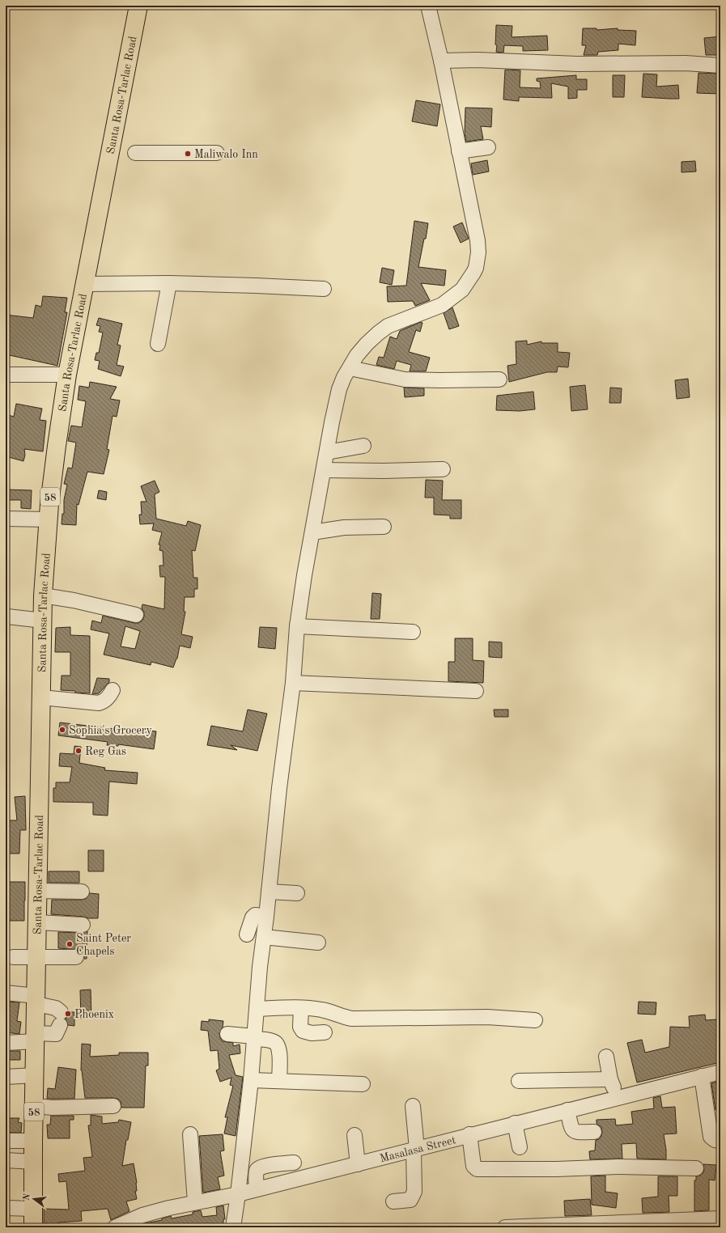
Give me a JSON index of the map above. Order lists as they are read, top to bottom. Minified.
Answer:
{"streets":{"highway":["Santa Rosa-Tarlac Road","58"],"street":["Masalasa Street"]},"places":["Maliwalo Inn","Sophia's Grocery","Reg Gas","Saint Peter Chapels","Phoenix"],"north":"left"}
